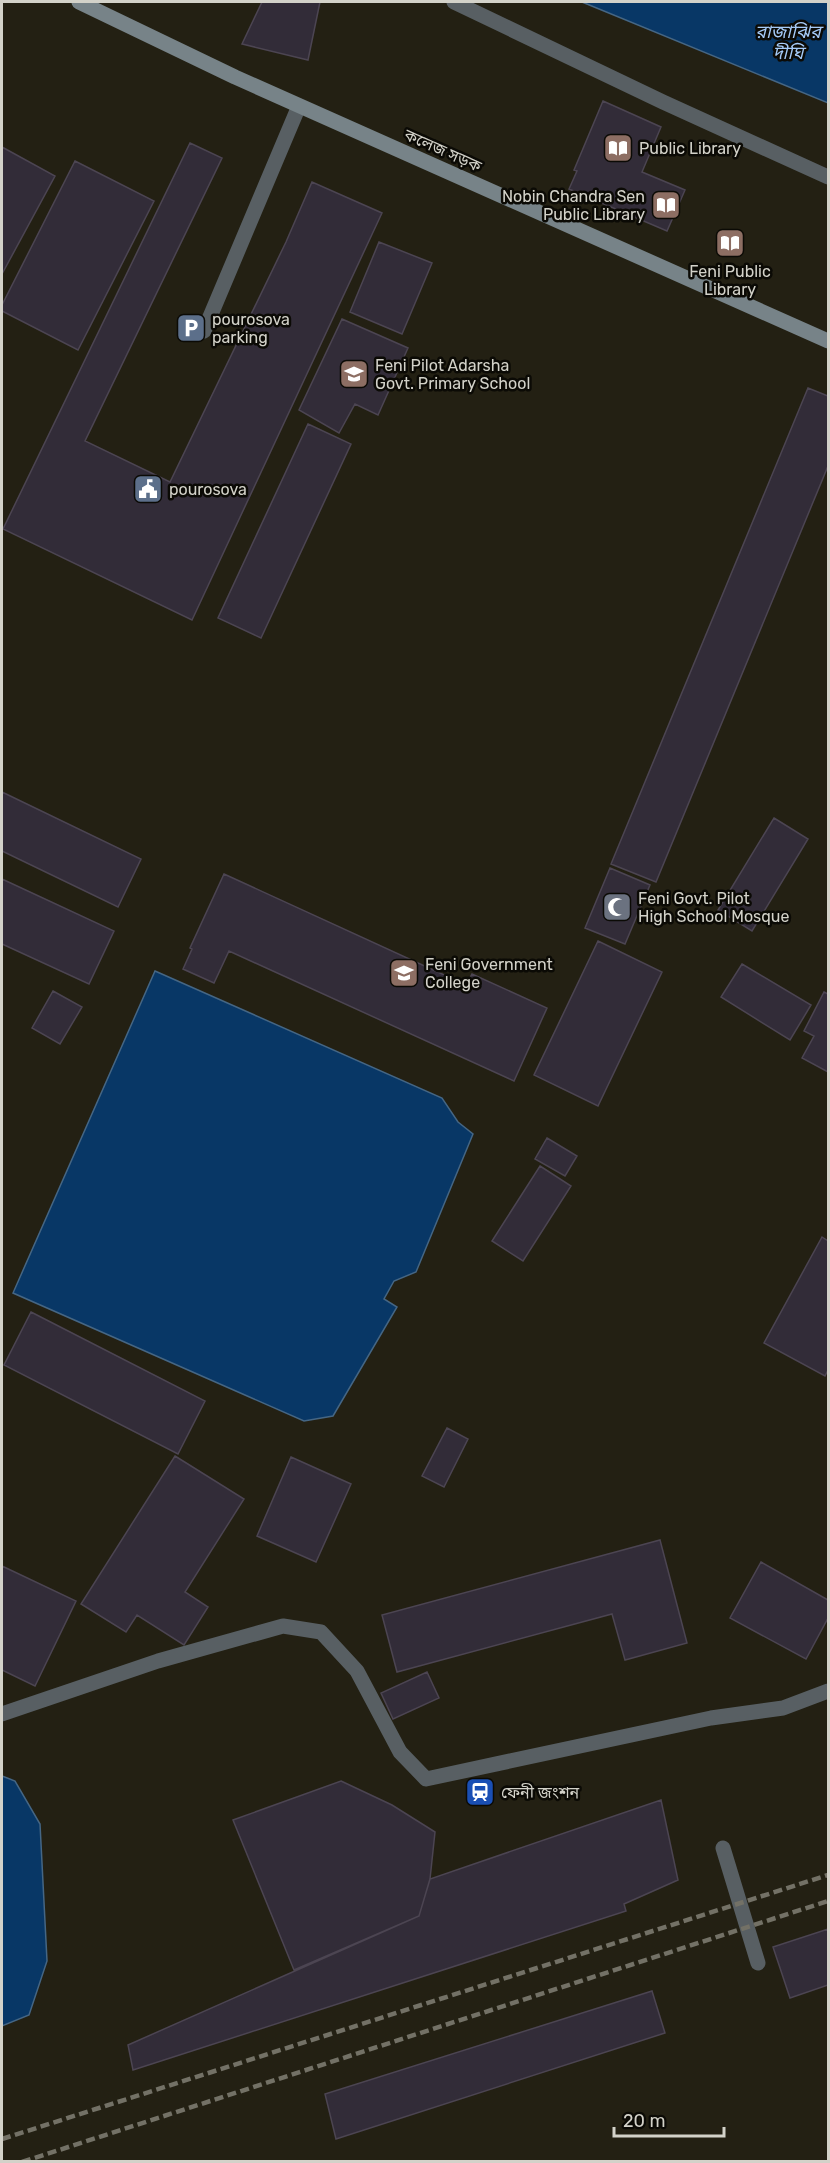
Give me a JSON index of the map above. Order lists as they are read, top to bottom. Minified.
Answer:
{"streets":{"main road":["কলেজ সড়ক"]},"water":["রাজাঝির দীঘি"],"places":{"library":["Public Library","Nobin Chandra Sen Public Library","Feni Public Library"],"parking":["pourosova parking"],"school or university":["Feni Pilot Adarsha Govt. Primary School","Feni Government College"],"public building":["pourosova"],"mosque":["Feni Govt. Pilot High School Mosque"],"station":["ফেনী জংশন"]},"scale_bar":"20 m"}
